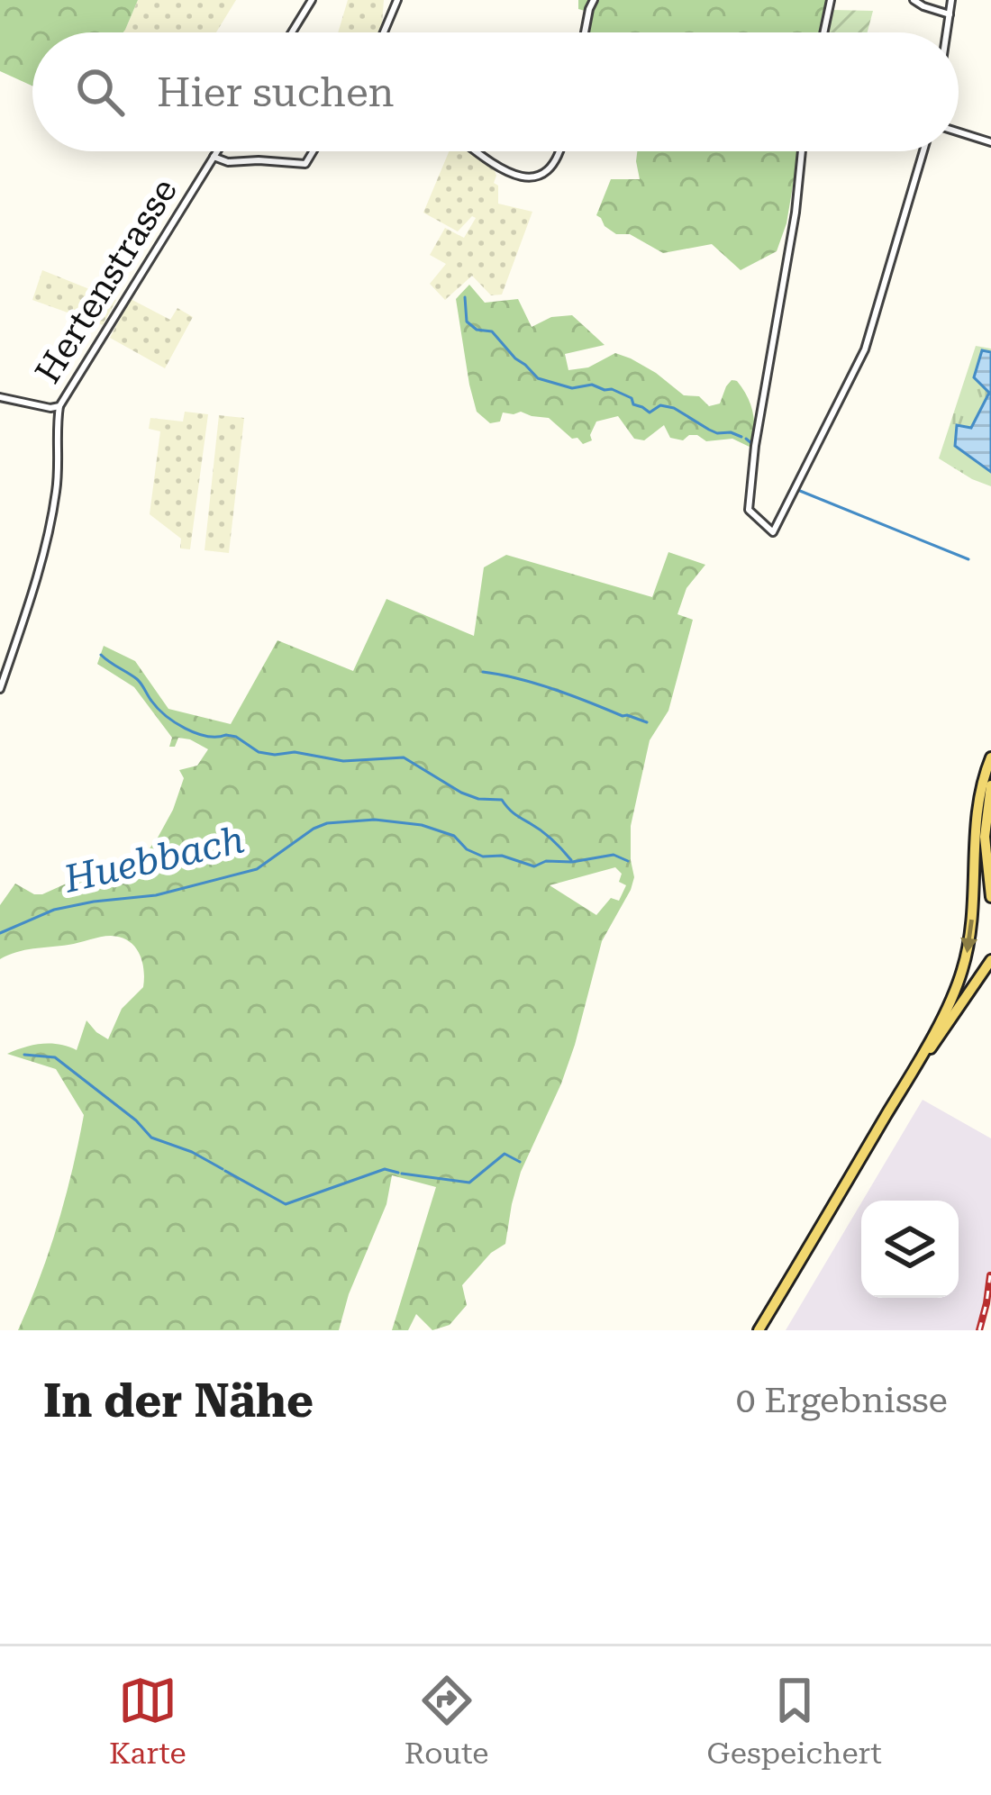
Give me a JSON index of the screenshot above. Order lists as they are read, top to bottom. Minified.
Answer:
{"streets":{"street":["Hertenstrasse"]},"water":["Huebbach"],"page":{"search":"Hier suchen","heading":["In der Nähe","0 Ergebnisse"],"nav":["Karte","Route","Gespeichert"]}}
